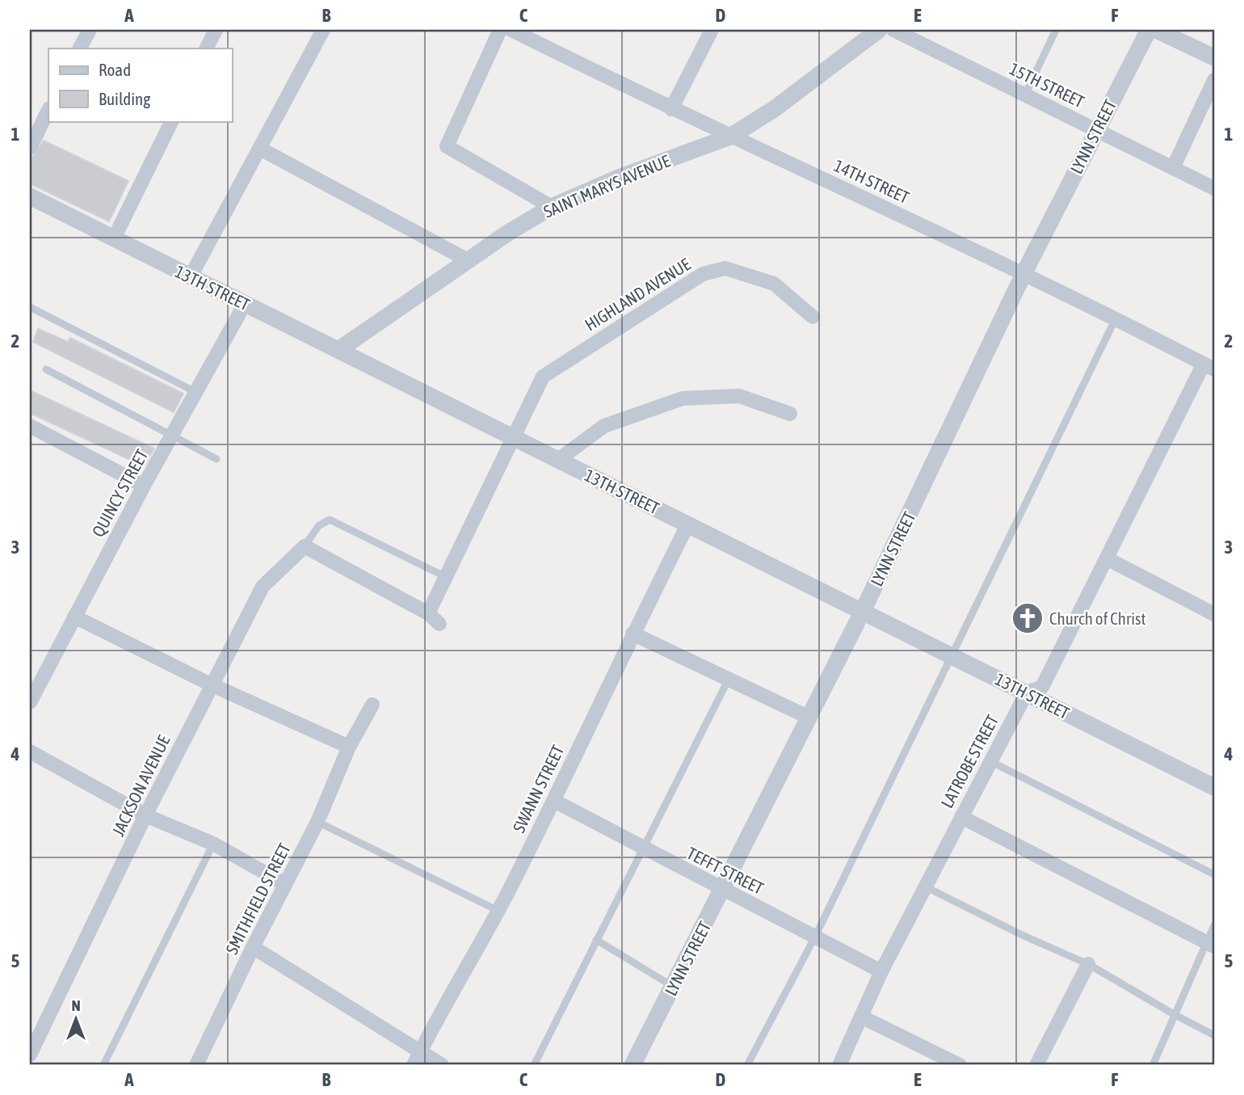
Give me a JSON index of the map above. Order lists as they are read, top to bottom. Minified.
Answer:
{"streets":{"street":["15TH STREET","LYNN STREET","14TH STREET","SAINT MARYS AVENUE","13TH STREET","HIGHLAND AVENUE","QUINCY STREET","LATROBE STREET","JACKSON AVENUE","SWANN STREET","TEFFT STREET","SMITHFIELD STREET"]},"crossings":[["15TH STREET","LYNN STREET"],["LYNN STREET","14TH STREET"],["LYNN STREET","13TH STREET"],["LYNN STREET","TEFFT STREET"],["14TH STREET","SAINT MARYS AVENUE"],["14TH STREET","LATROBE STREET"],["SAINT MARYS AVENUE","13TH STREET"],["13TH STREET","HIGHLAND AVENUE"],["13TH STREET","QUINCY STREET"],["13TH STREET","LATROBE STREET"],["13TH STREET","SWANN STREET"],["LATROBE STREET","TEFFT STREET"],["SWANN STREET","TEFFT STREET"]],"places":{"church":["Church of Christ"]},"legend":["Road","Building"],"north":"top","grid":{"columns":["A","B","C","D","E","F"],"rows":["1","2","3","4","5"]}}
